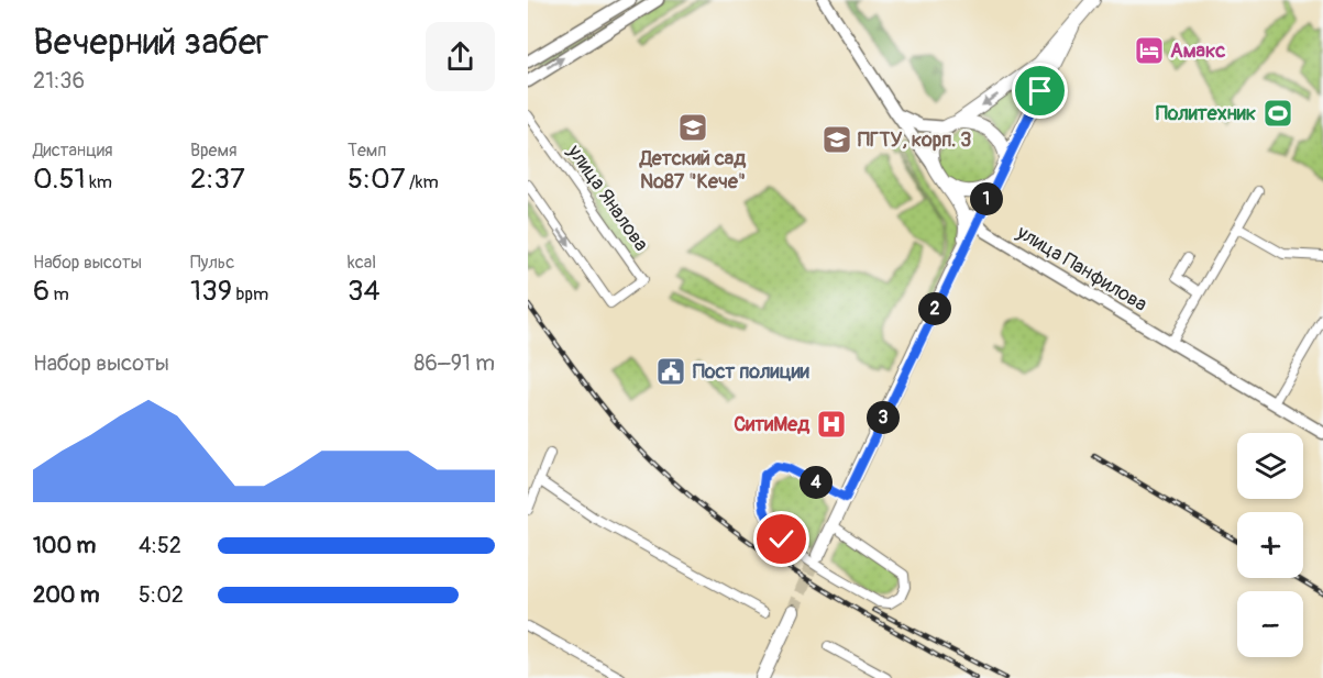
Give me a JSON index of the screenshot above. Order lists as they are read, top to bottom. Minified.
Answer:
{"streets":{"main road":["улица Панфилова"],"street":["улица Яналова"]},"places":{"hotel":["Амакс"],"sports":["Политехник"],"school or university":["Детский сад №87 \"Кече\"","ПГТУ, корп. 3"],"public building":["Пост полиции"],"hospital":["СитиМед"]},"page":{"heading":["Вечерний забег","21:36"],"stats":[["Дистанция","0.51 km"],["Время","2:37"],["Темп","5:07 /km"],["Набор высоты","6 m"],["Пульс","139 bpm"],["kcal","34"]],"pins":["1","2","3","4"],"chart":["Набор высоты","86–91 m"],"map_buttons":["+","−"],"list":[{"name":"100 m","note":"4:52"},{"name":"200 m","note":"5:02"}]}}
